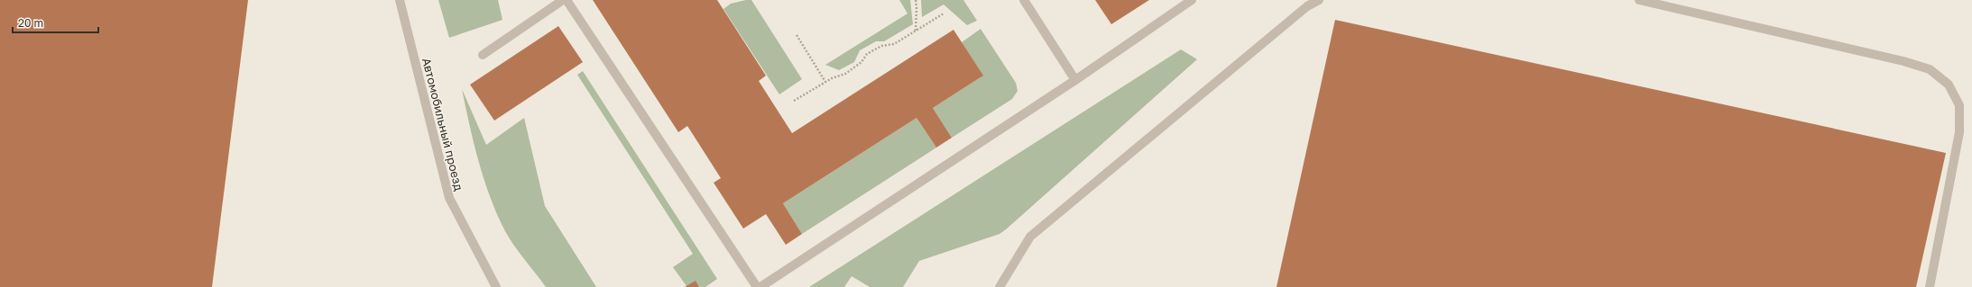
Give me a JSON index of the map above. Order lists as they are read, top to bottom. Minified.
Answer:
{"streets":{"lane":["Автомобильный проезд"]},"scale_bar":"20 m"}
